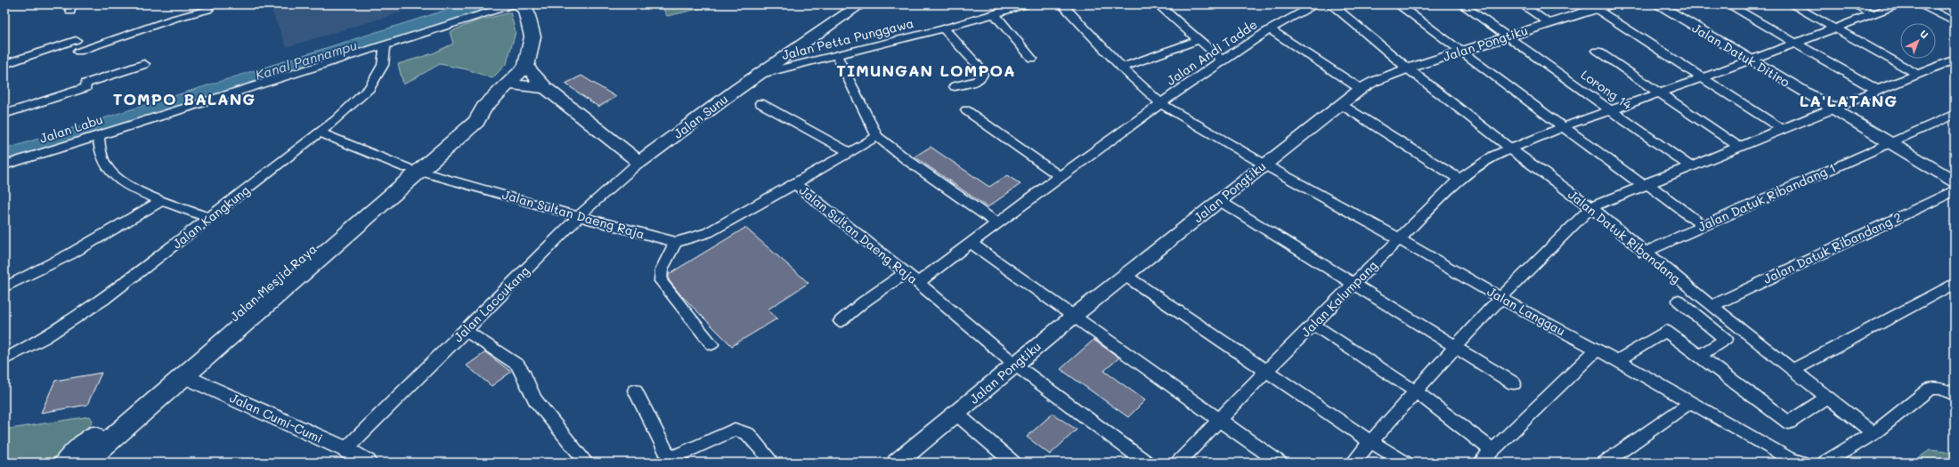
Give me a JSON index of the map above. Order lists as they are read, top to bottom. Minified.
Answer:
{"streets":{"highway":["Jalan Mesjid Raya"],"main road":["Jalan Sunu"],"street":["Jalan Petta Punggawa","Jalan Pongtiku","Jalan Andi Tadde","Jalan Datuk Ditiro","Lorong 14","Jalan Labu","Jalan Datuk Ribandang 1","Jalan Sultan Daeng Raja","Jalan Kangkung","Jalan Datuk Ribandang","Jalan Datuk Ribandang 2","Jalan Kalumpang","Jalan Laccukang","Jalan Langgau","Jalan Cumi-Cumi"]},"crossings":[["Jalan Petta Punggawa","Jalan Sunu"],["Jalan Pongtiku","Lorong 14"],["Jalan Pongtiku","Jalan Sultan Daeng Raja"],["Jalan Pongtiku","Jalan Datuk Ribandang"],["Jalan Pongtiku","Jalan Langgau"],["Jalan Andi Tadde","Jalan Sultan Daeng Raja"],["Jalan Andi Tadde","Jalan Langgau"],["Jalan Datuk Ditiro","Jalan Datuk Ribandang 1"],["Jalan Datuk Ditiro","Jalan Kalumpang"],["Lorong 14","Jalan Kalumpang"],["Jalan Sunu","Jalan Laccukang"],["Jalan Labu","Jalan Kangkung"],["Jalan Datuk Ribandang 1","Jalan Datuk Ribandang"],["Jalan Sultan Daeng Raja","Jalan Kangkung"],["Jalan Sultan Daeng Raja","Jalan Mesjid Raya"],["Jalan Sultan Daeng Raja","Jalan Laccukang"],["Jalan Datuk Ribandang","Jalan Datuk Ribandang 2"],["Jalan Datuk Ribandang","Jalan Kalumpang"],["Jalan Mesjid Raya","Jalan Cumi-Cumi"],["Jalan Kalumpang","Jalan Langgau"],["Jalan Laccukang","Jalan Cumi-Cumi"]],"districts":["TIMUNGAN LOMPOA","TOMPO BALANG","LA'LATANG"],"water":["Kanal Pannampu"],"north":"top right"}
